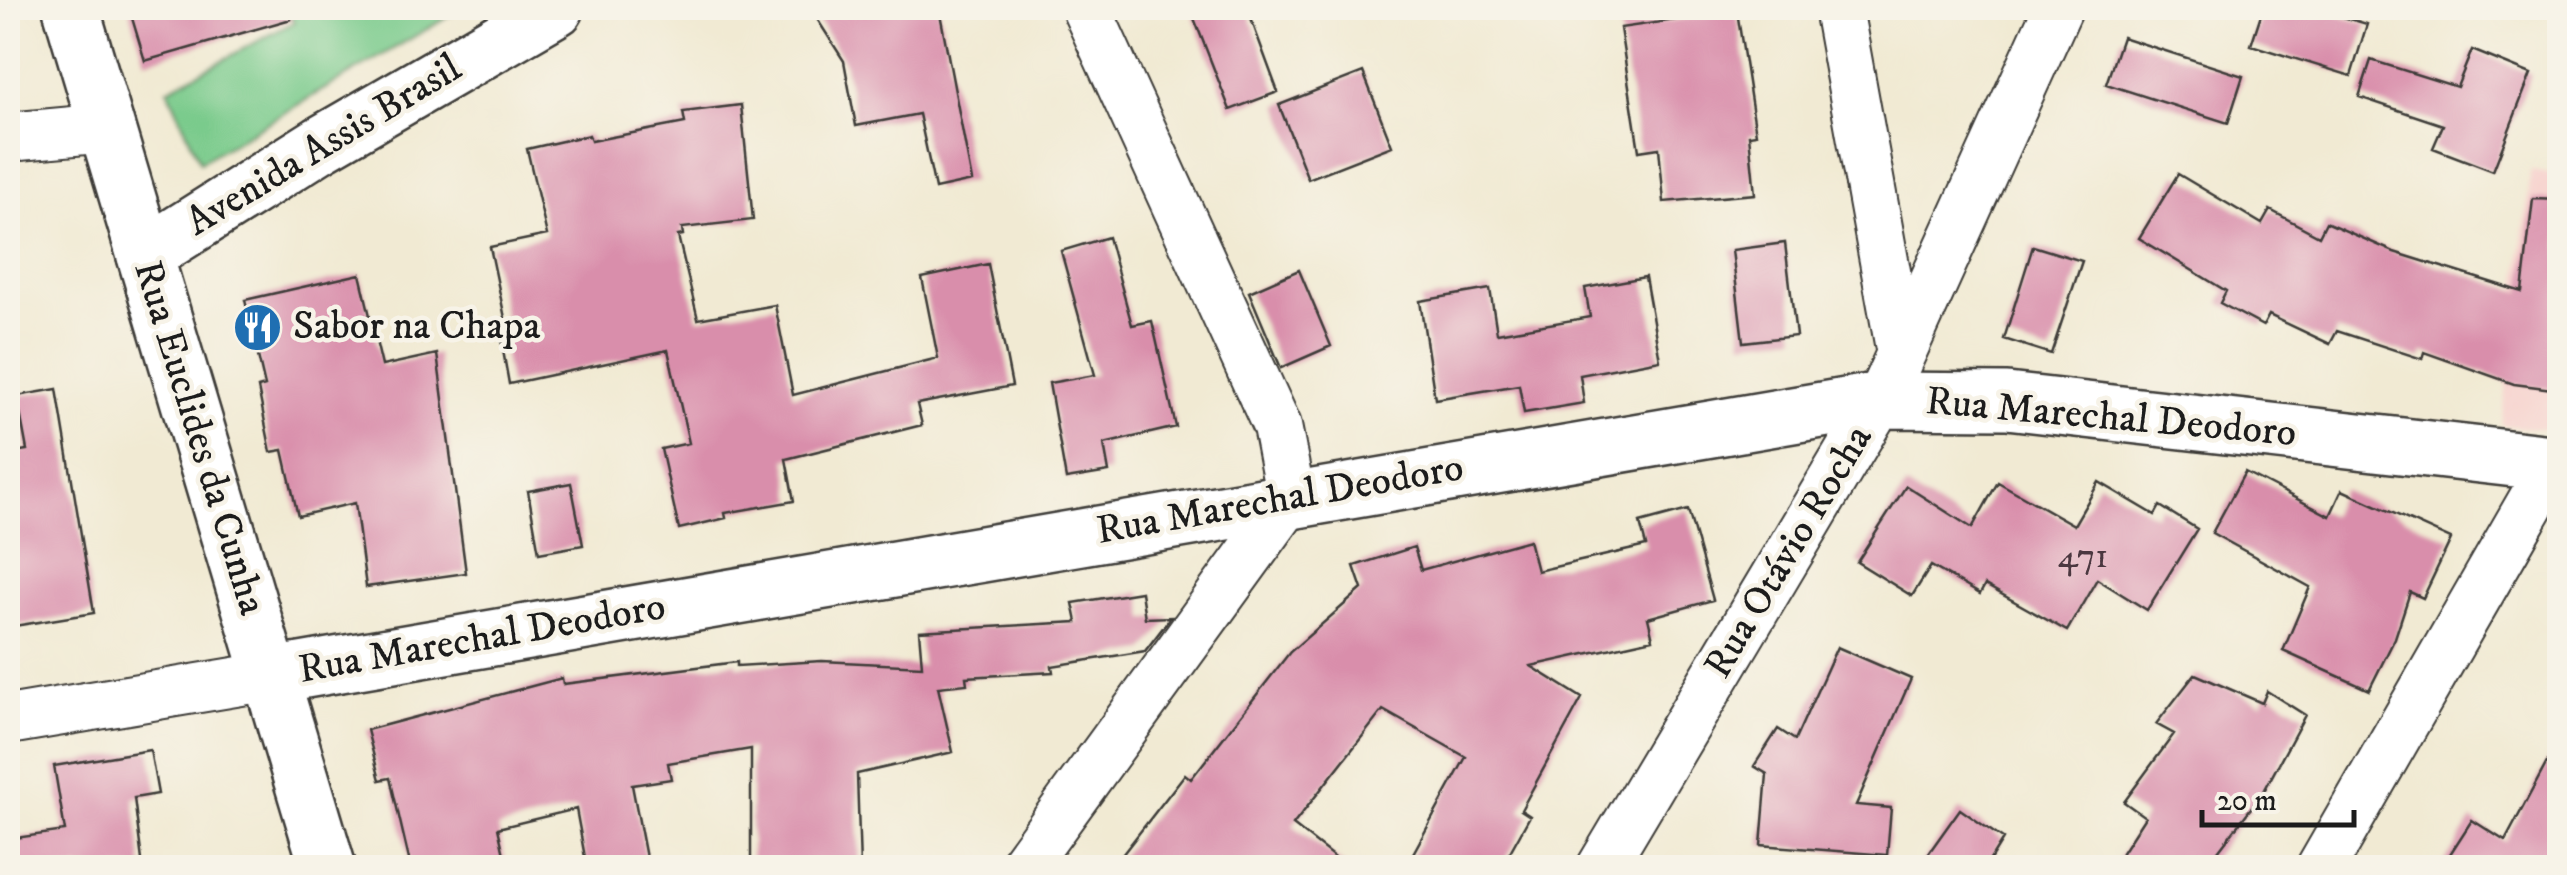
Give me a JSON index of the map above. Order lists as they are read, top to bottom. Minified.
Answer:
{"streets":{"street":["Avenida Assis Brasil","Rua Marechal Deodoro","Rua Euclides da Cunha","Rua Otávio Rocha"]},"crossings":[["Avenida Assis Brasil","Rua Euclides da Cunha"],["Rua Marechal Deodoro","Rua Euclides da Cunha"],["Rua Marechal Deodoro","Rua Otávio Rocha"]],"places":{"restaurant":["Sabor na Chapa"]},"house_numbers":["471"],"scale_bar":"20 m"}
